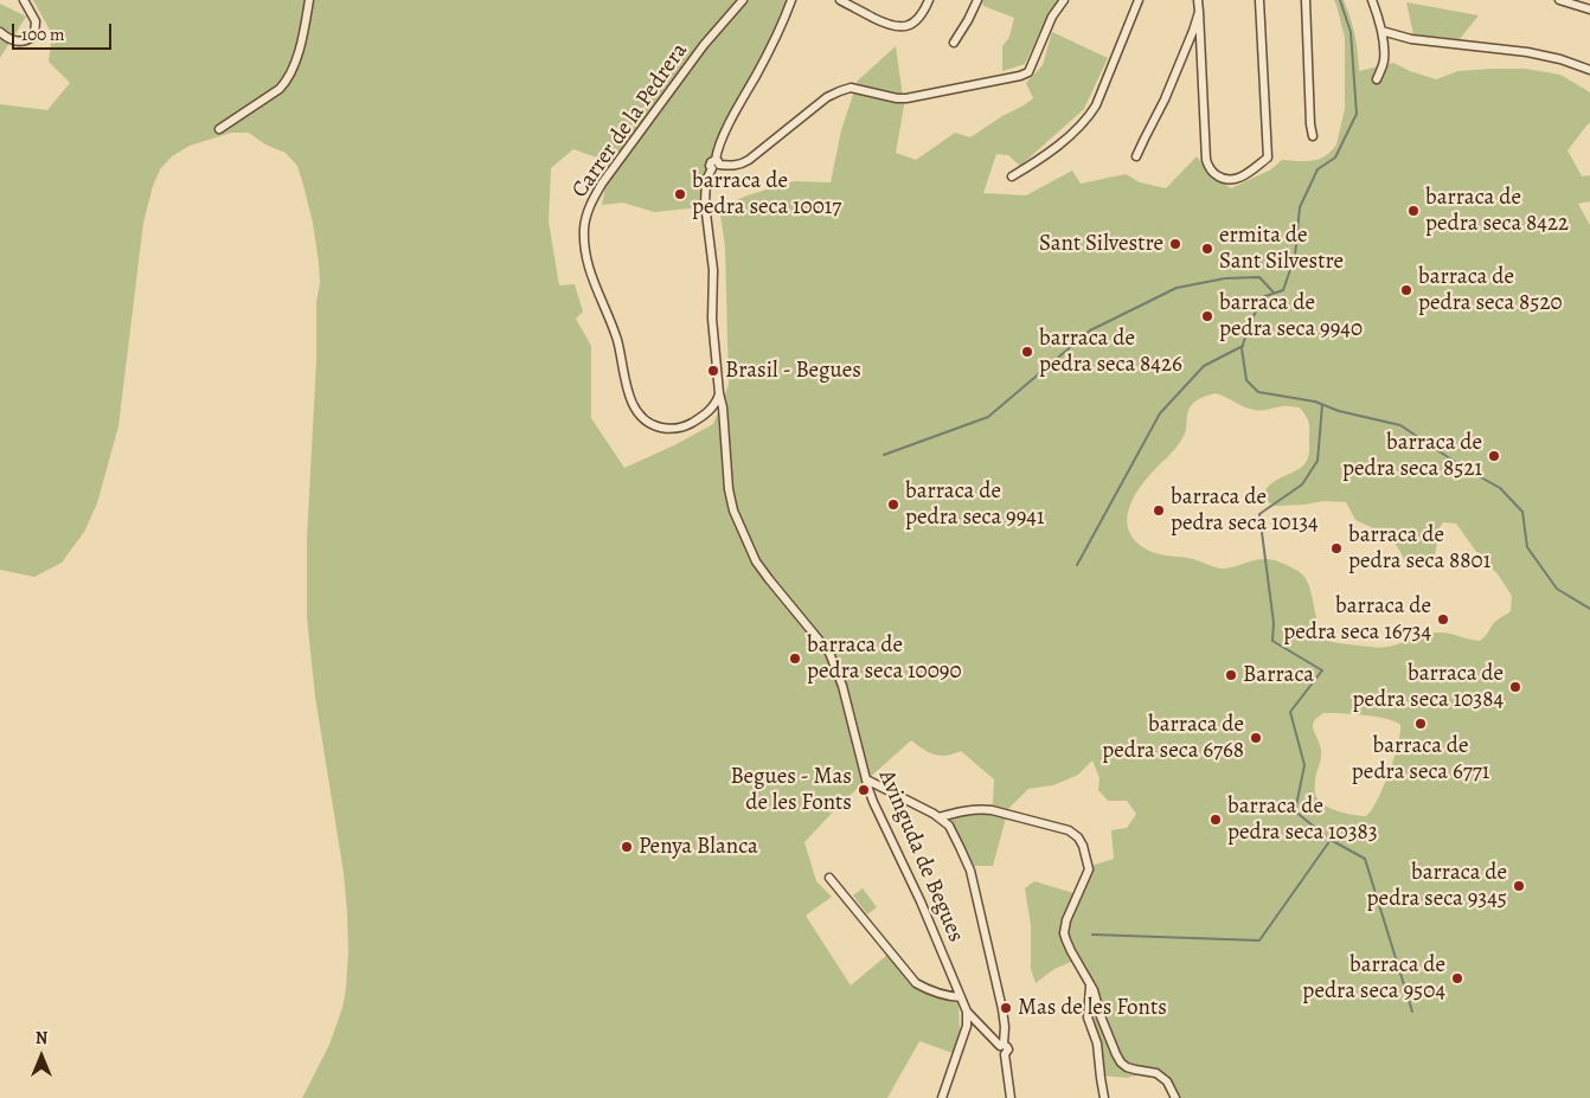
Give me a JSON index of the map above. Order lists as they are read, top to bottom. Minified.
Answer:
{"streets":{"street":["Carrer de la Pedrera","Avinguda de Begues"]},"crossings":[["Carrer de la Pedrera","Avinguda de Begues"]],"places":["barraca de pedra seca 10017","barraca de pedra seca 8422","Sant Silvestre","ermita de Sant Silvestre","barraca de pedra seca 8520","barraca de pedra seca 9940","barraca de pedra seca 8426","Brasil - Begues","barraca de pedra seca 8521","barraca de pedra seca 9941","barraca de pedra seca 10134","barraca de pedra seca 8801","barraca de pedra seca 16734","barraca de pedra seca 10090","Barraca","barraca de pedra seca 10384","barraca de pedra seca 6771","barraca de pedra seca 6768","Begues - Mas de les Fonts","barraca de pedra seca 10383","Penya Blanca","barraca de pedra seca 9345","barraca de pedra seca 9504","Mas de les Fonts"],"scale_bar":"100 m","north":"top"}
